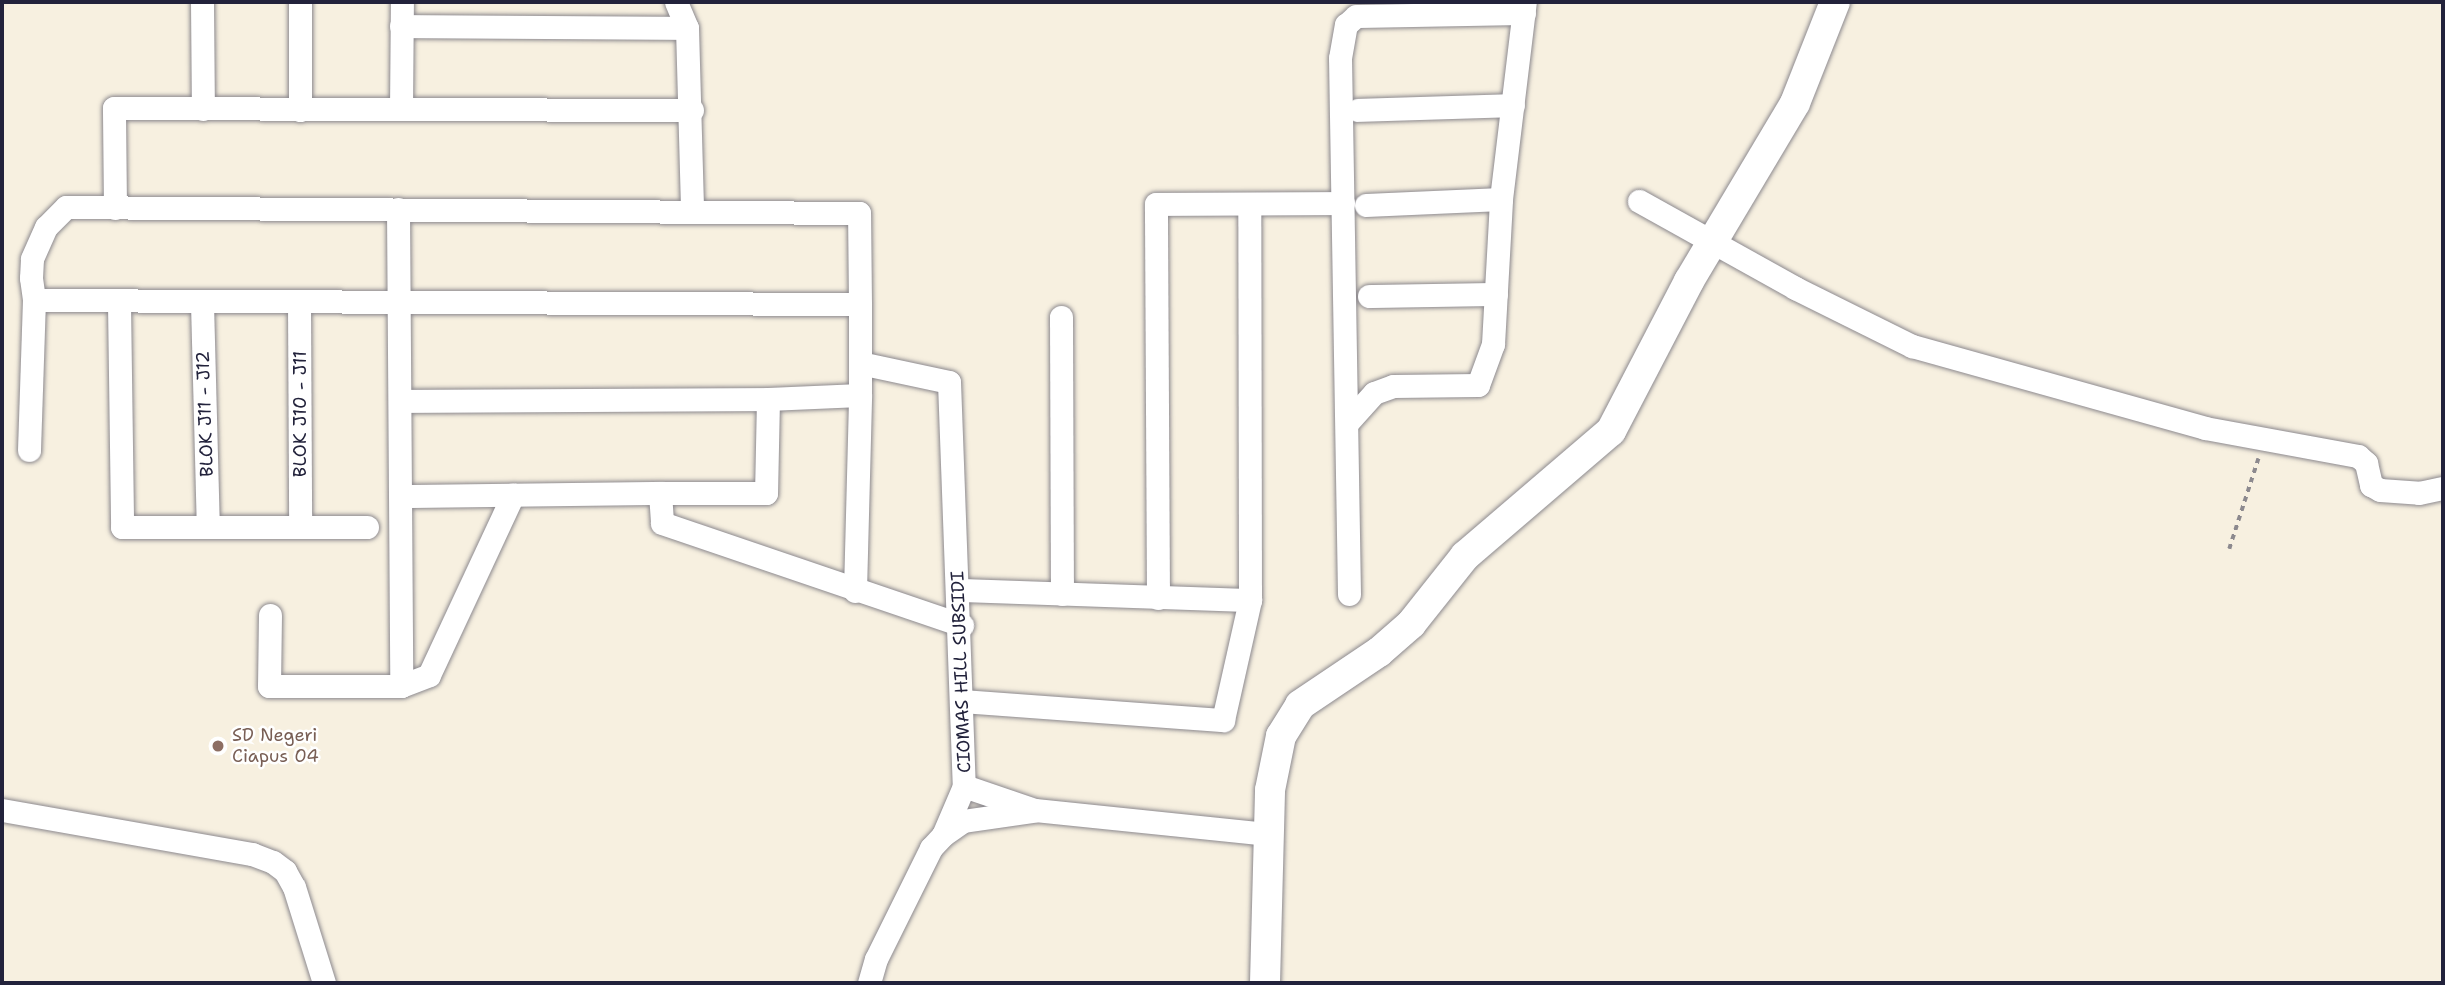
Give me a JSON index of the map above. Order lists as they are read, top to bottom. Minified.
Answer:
{"streets":{"street":["BLOK J11 - J12","BLOK J10 - J11","CIOMAS HILL SUBSIDI"]},"places":["SD Negeri Ciapus 04"]}
